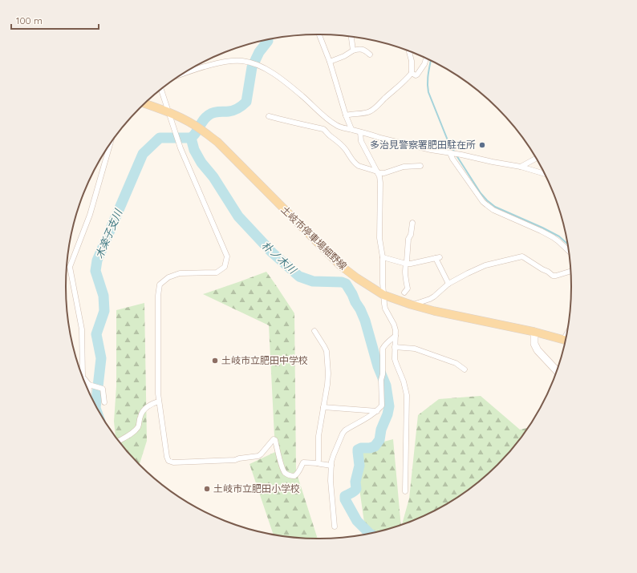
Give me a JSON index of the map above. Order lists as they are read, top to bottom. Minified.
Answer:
{"streets":{"main road":["土岐市停車場細野線"]},"water":["木楽子支川","朴ノ木川"],"places":["多治見警察署肥田駐在所","土岐市立肥田中学校","土岐市立肥田小学校"],"scale_bar":"100 m"}
